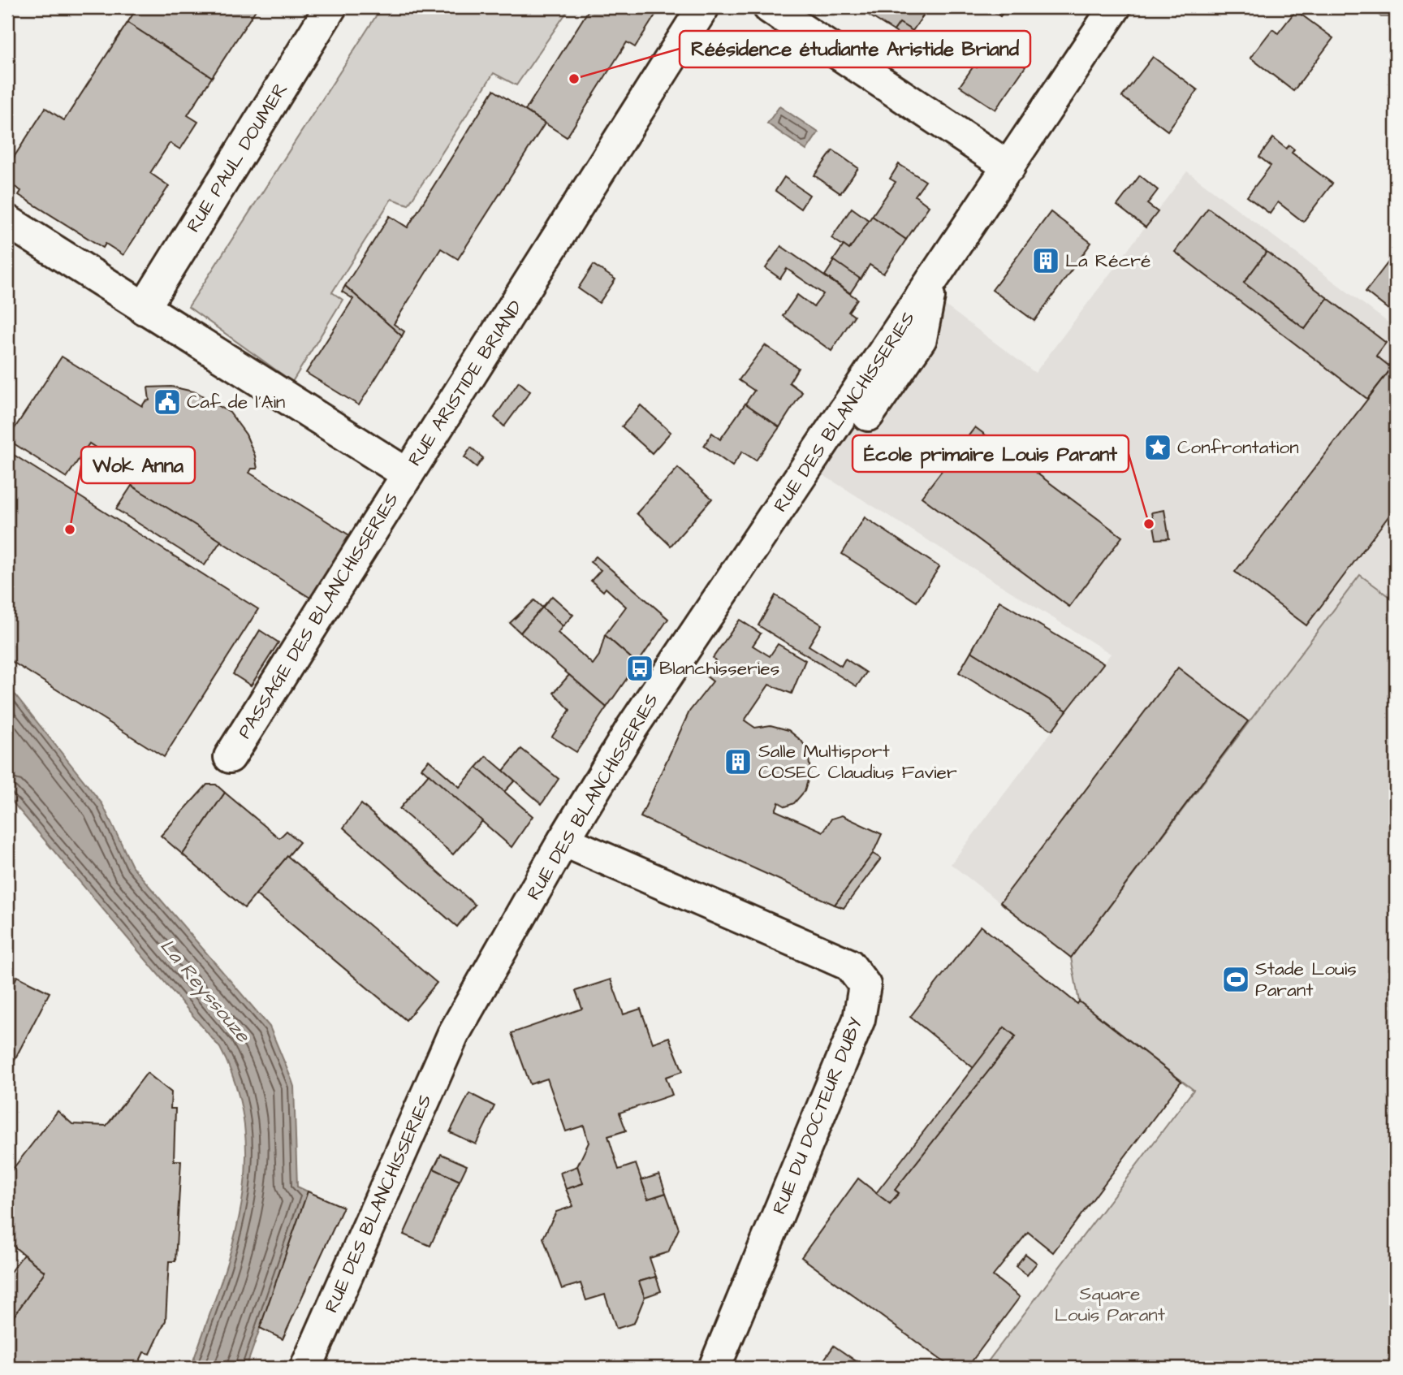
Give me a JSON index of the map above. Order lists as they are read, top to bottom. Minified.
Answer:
{"streets":{"street":["RUE PAUL DOUMER","RUE ARISTIDE BRIAND","RUE DES BLANCHISSERIES","PASSAGE DES BLANCHISSERIES","RUE DU DOCTEUR DUBY"]},"crossings":[["RUE PAUL DOUMER","RUE ARISTIDE BRIAND"],["RUE ARISTIDE BRIAND","PASSAGE DES BLANCHISSERIES"],["RUE DES BLANCHISSERIES","RUE DU DOCTEUR DUBY"]],"water":["La Reyssouze"],"parks":["Square Louis Parant"],"places":{"other":["Réésidence étudiante Aristide Briand","École primaire Louis Parant","Wok Anna"],"building":["La Récré","Salle Multisport COSEC Claudius Favier"],"public building":["Caf de l'Ain"],"place":["Confrontation"],"bus stop":["Blanchisseries"],"sports":["Stade Louis Parant"]}}
